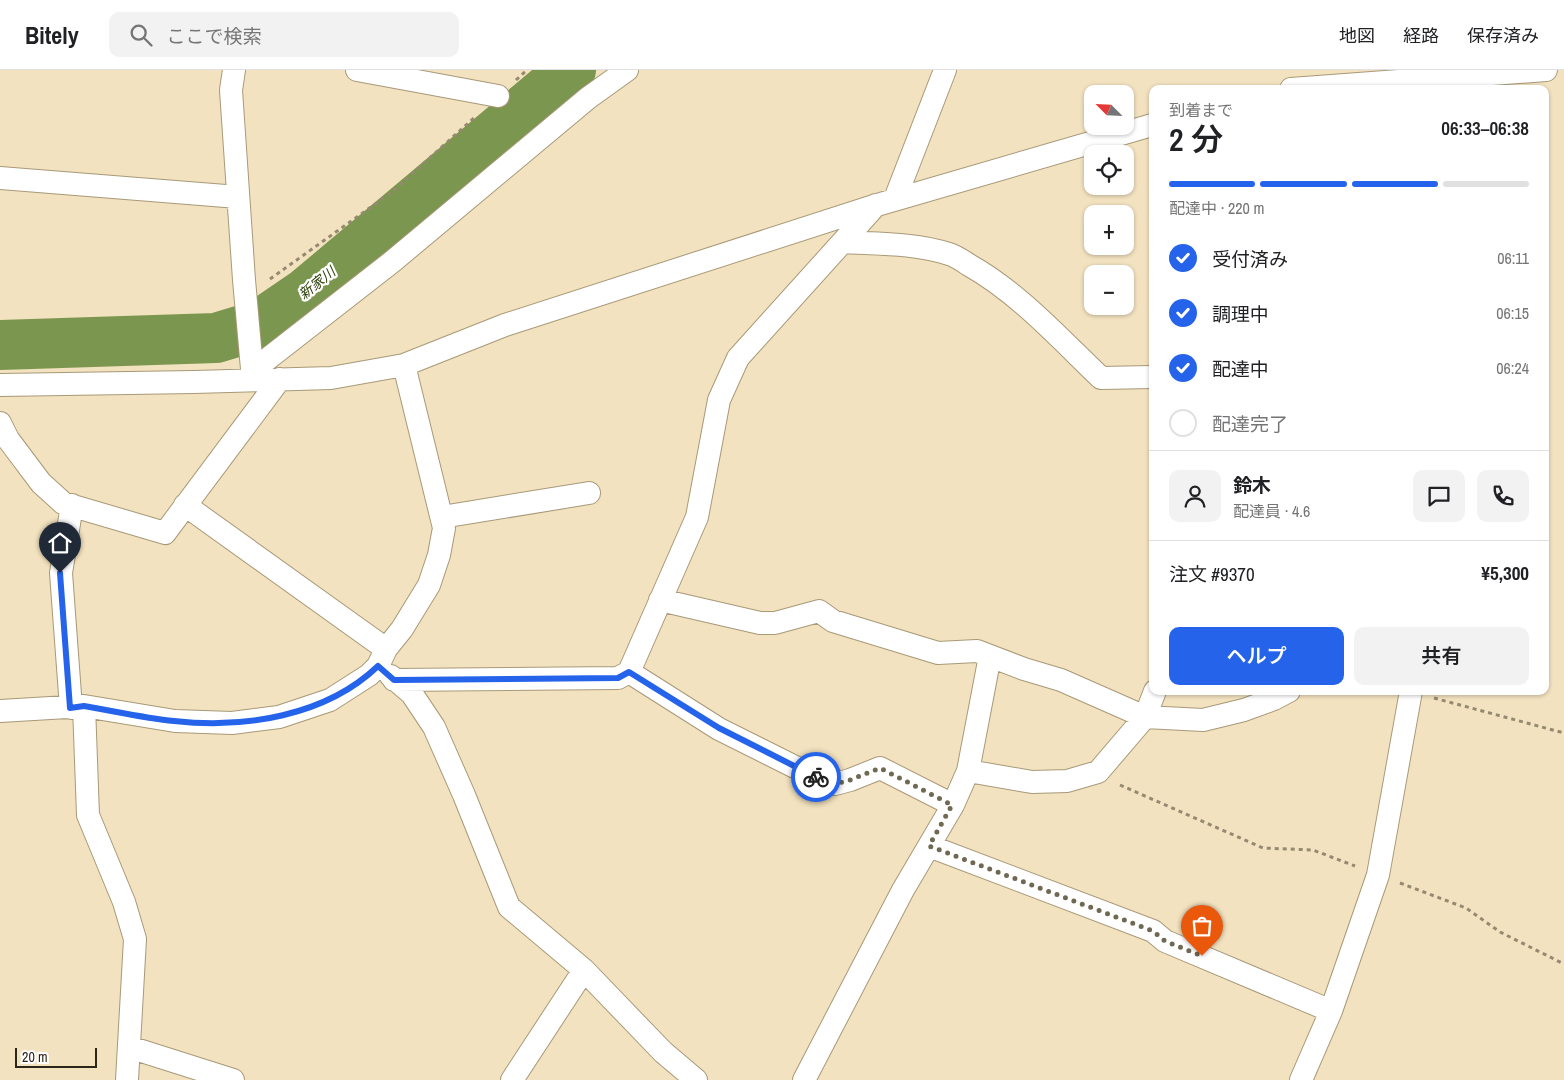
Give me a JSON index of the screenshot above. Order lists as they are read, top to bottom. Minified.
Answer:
{"water":["新家川"],"scale_bar":"20 m","north":"top left","page":{"header":"Bitely","search":"ここで検索","nav":["地図","経路","保存済み"],"map_buttons":["+","−"],"heading":["2 分","到着まで","06:33–06:38"],"panel":["鈴木","配達員 · 4.6","注文 #9370","¥5,300"],"bar":"配達中 · 220 m","list":[["受付済み","06:11"],["調理中","06:15"],["配達中","06:24"],"配達完了"],"buttons":["ヘルプ","共有"],"scale":"20 m"}}
